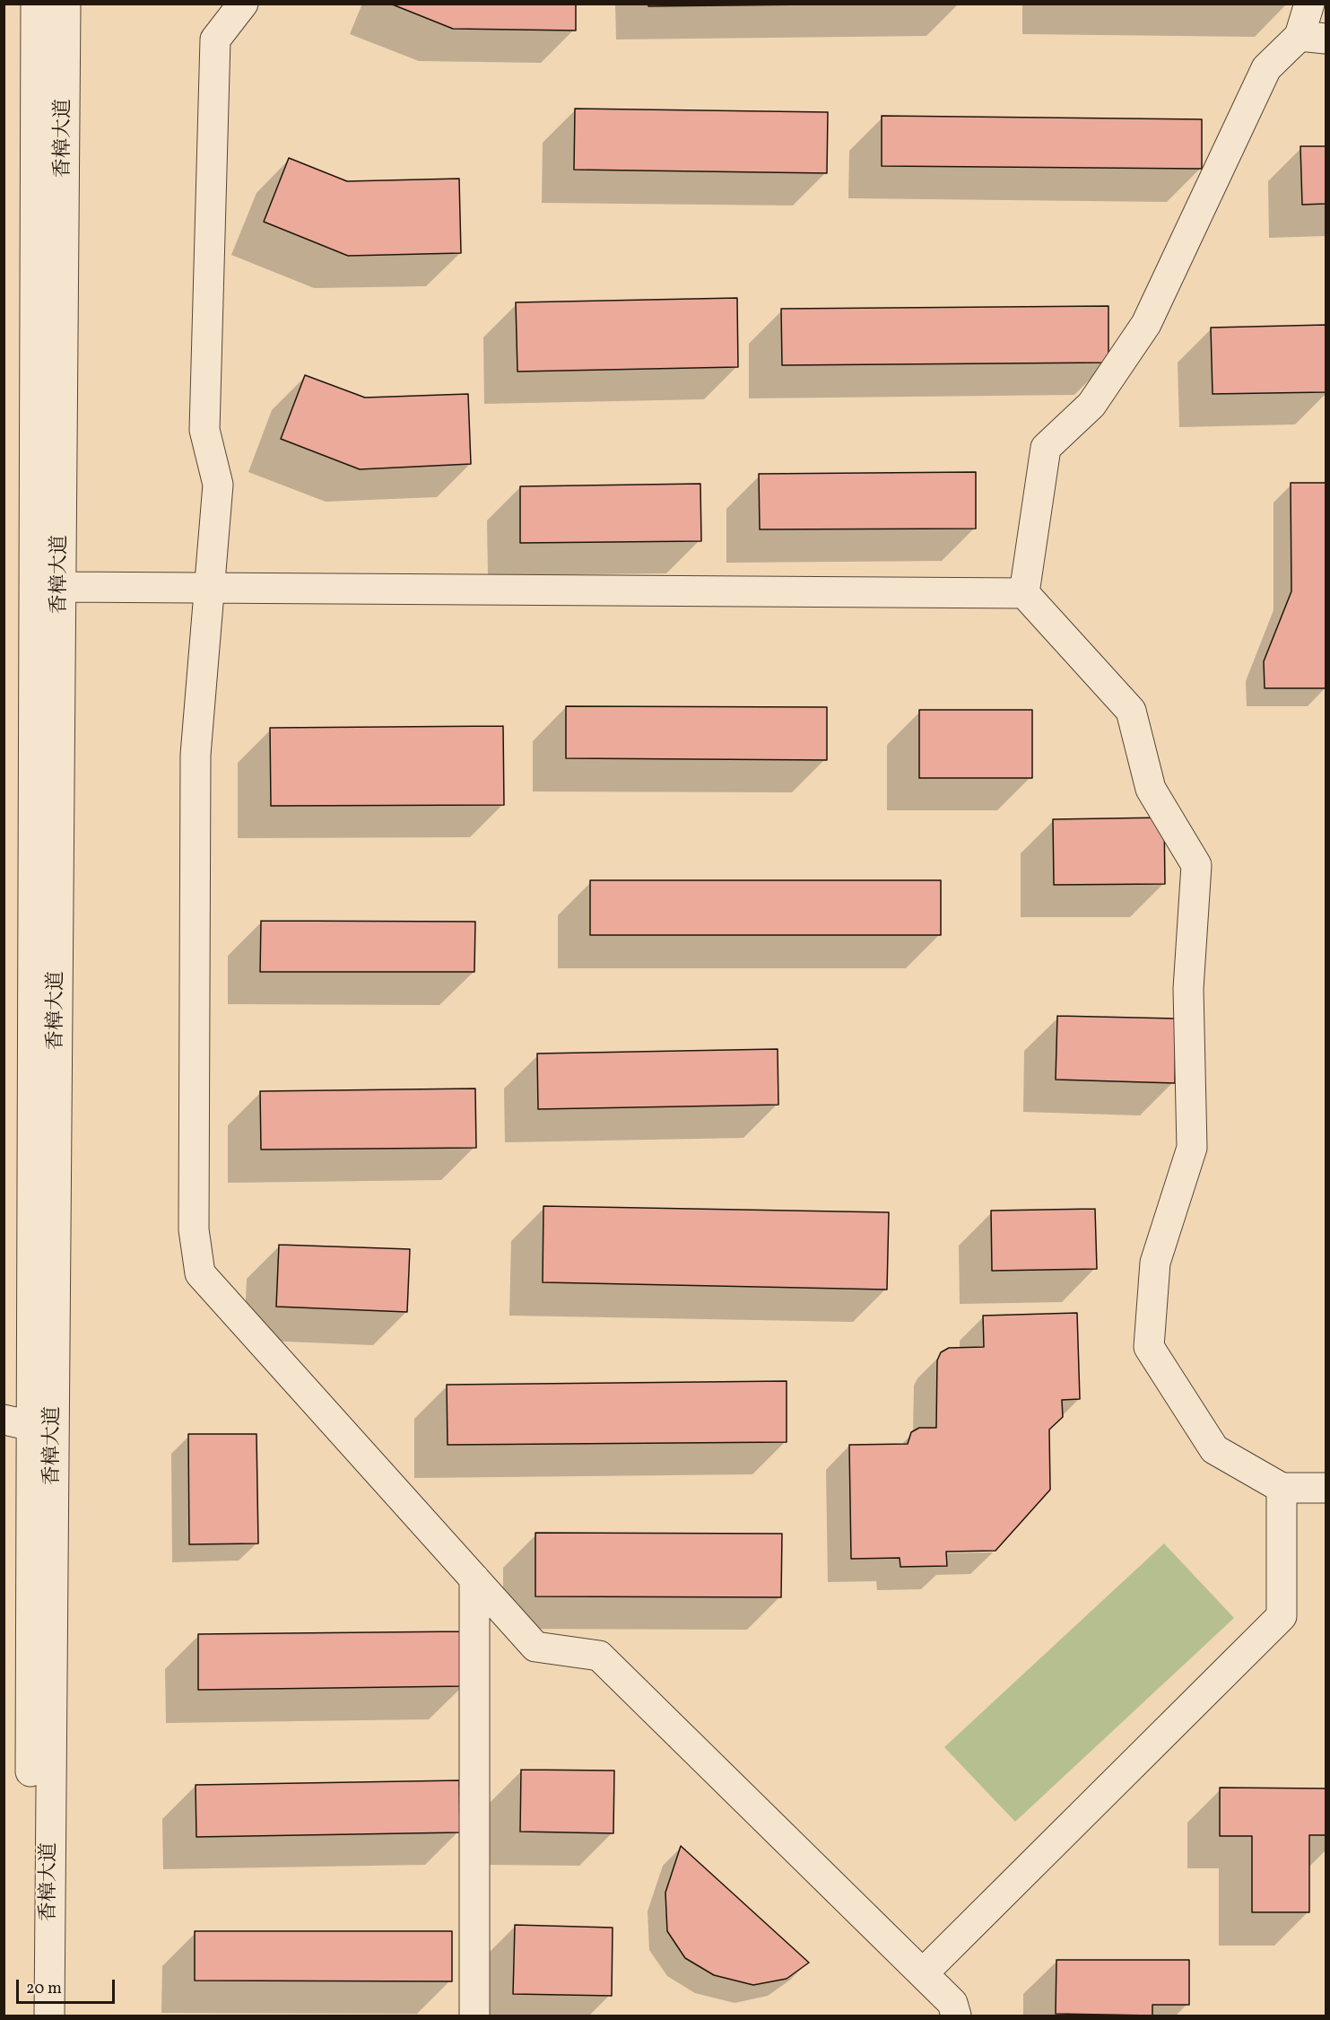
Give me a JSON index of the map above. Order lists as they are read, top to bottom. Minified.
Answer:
{"streets":{"street":["香樟大道"]},"scale_bar":"20 m"}
